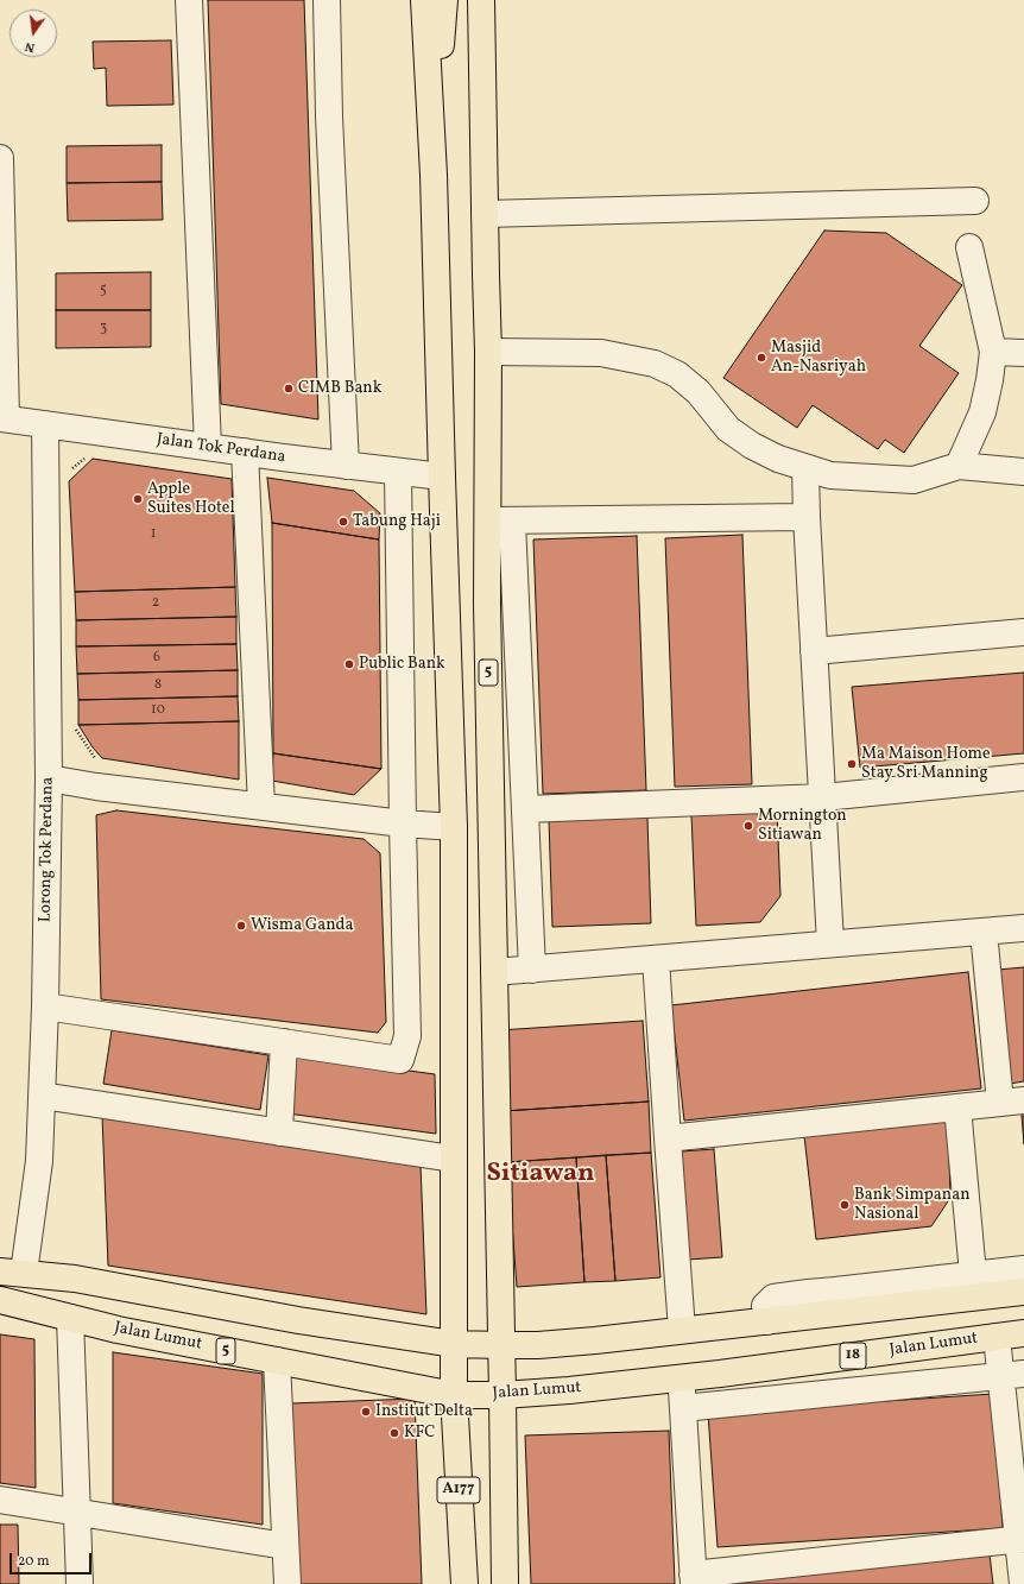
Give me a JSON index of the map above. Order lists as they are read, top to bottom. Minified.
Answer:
{"streets":{"main road":["5","Jalan Lumut","18","A177"],"street":["Jalan Tok Perdana","Lorong Tok Perdana"]},"crossings":[["Jalan Tok Perdana","Lorong Tok Perdana"],["5","Jalan Lumut"],["5","A177"],["Jalan Lumut","A177"]],"districts":["Sitiawan"],"places":["Masjid An-Nasriyah","CIMB Bank","Apple Suites Hotel","Tabung Haji","Public Bank","Ma Maison Home Stay Sri Manning","Mornington Sitiawan","Wisma Ganda","Bank Simpanan Nasional","Institut Delta","KFC"],"house_numbers":["5","3","1","2","6","8","10"],"scale_bar":"20 m","north":"bottom"}
